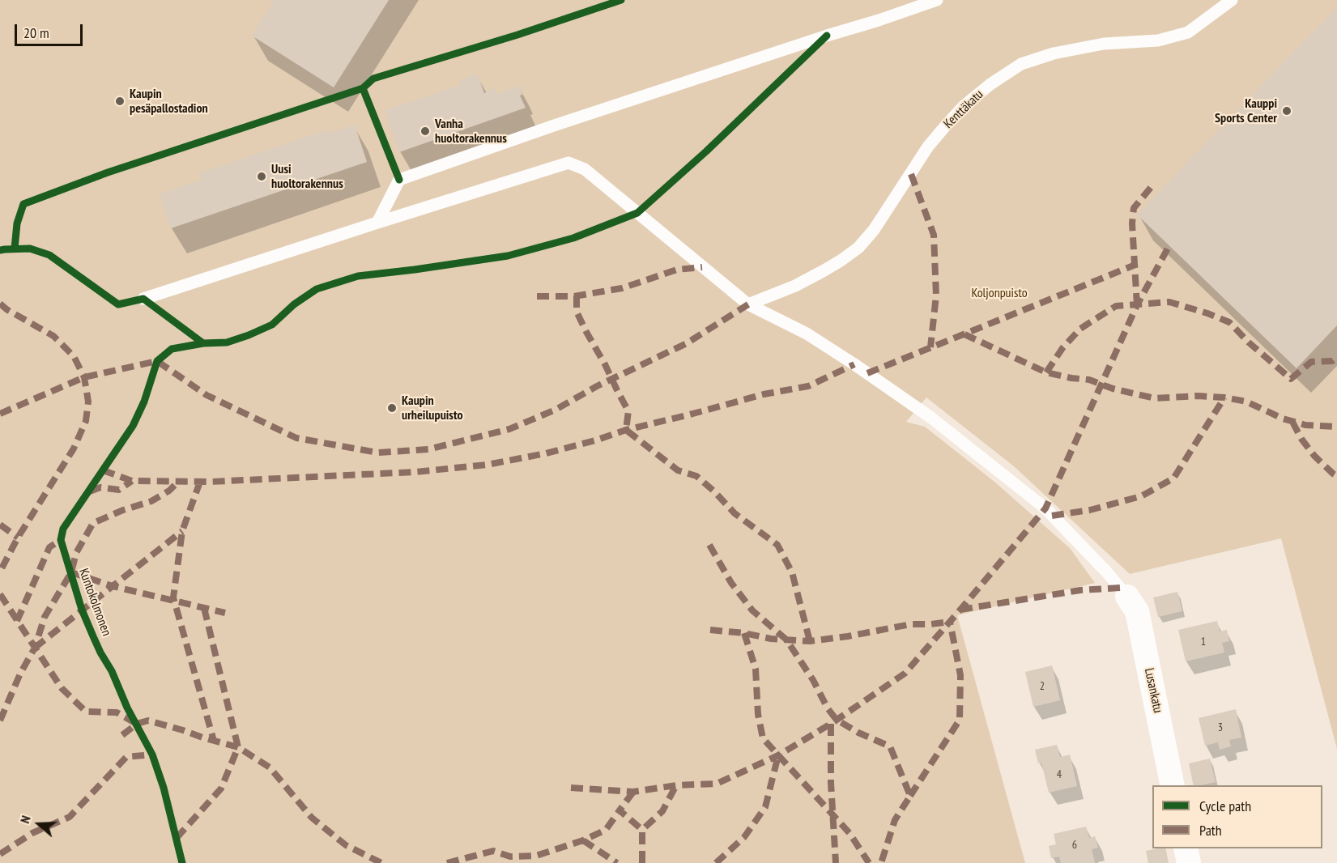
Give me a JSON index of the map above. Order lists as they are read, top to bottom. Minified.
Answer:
{"streets":{"street":["Lusankatu"],"lane":["Kenttäkatu"],"cycle path":["Kuntokolmonen"]},"parks":["Koljonpuisto"],"places":["Kaupin pesäpallostadion","Kauppi Sports Center","Vanha huoltorakennus","Uusi huoltorakennus","Kaupin urheilupuisto"],"house_numbers":["1","2","3","4","6"],"legend":["Cycle path","Path"],"scale_bar":"20 m","north":"left"}
